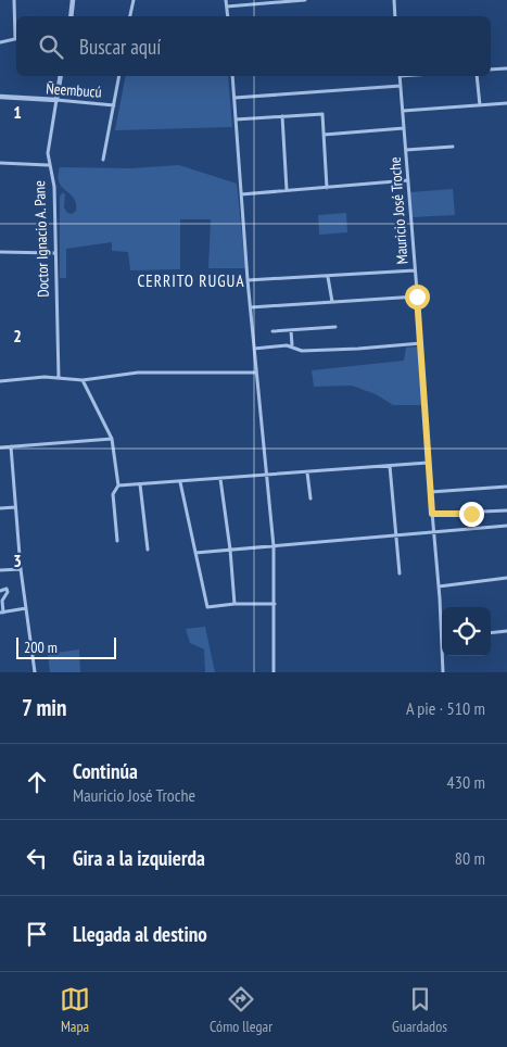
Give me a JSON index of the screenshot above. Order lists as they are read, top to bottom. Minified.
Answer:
{"streets":{"street":["Ñeembucú","Mauricio José Troche","Doctor Ignacio A. Pane"]},"crossings":[["Ñeembucú","Doctor Ignacio A. Pane"]],"districts":["CERRITO RUGUA"],"scale_bar":"200 m","page":{"search":"Buscar aquí","scale":"200 m","heading":["7 min","A pie · 510 m"],"list":[["Continúa","Mauricio José Troche","430 m"],["Gira a la izquierda","80 m"],"Llegada al destino"],"nav":["Mapa","Cómo llegar","Guardados"]},"grid":{"rows":["1","2","3"]}}
